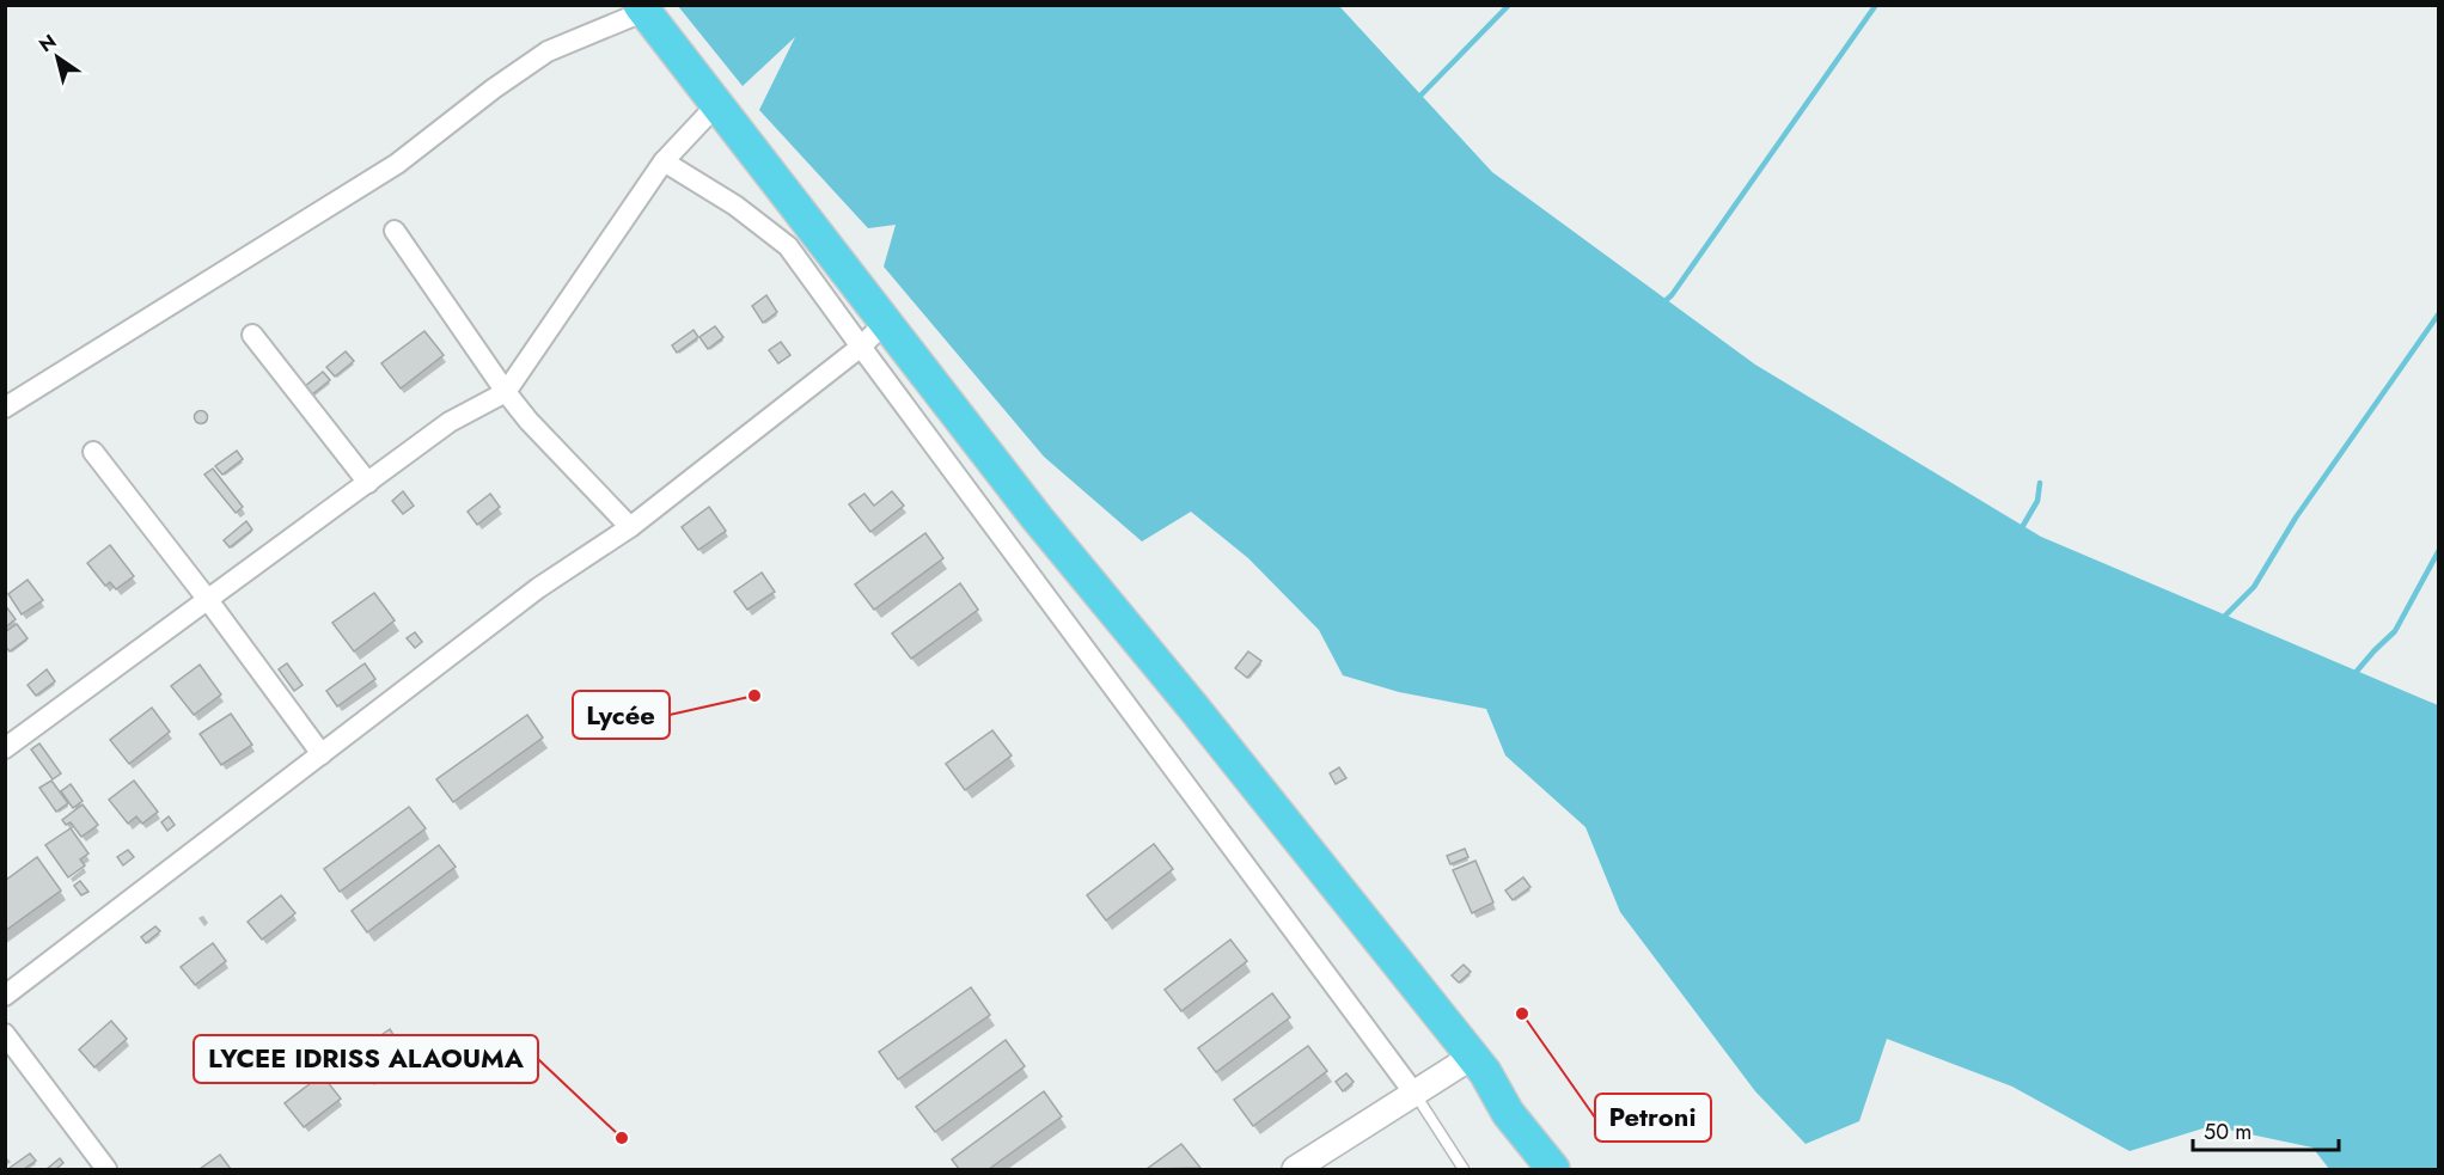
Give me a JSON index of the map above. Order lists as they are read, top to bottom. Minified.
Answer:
{"places":["Lycée","Petroni","LYCEE IDRISS ALAOUMA"],"scale_bar":"50 m","north":"top left"}
